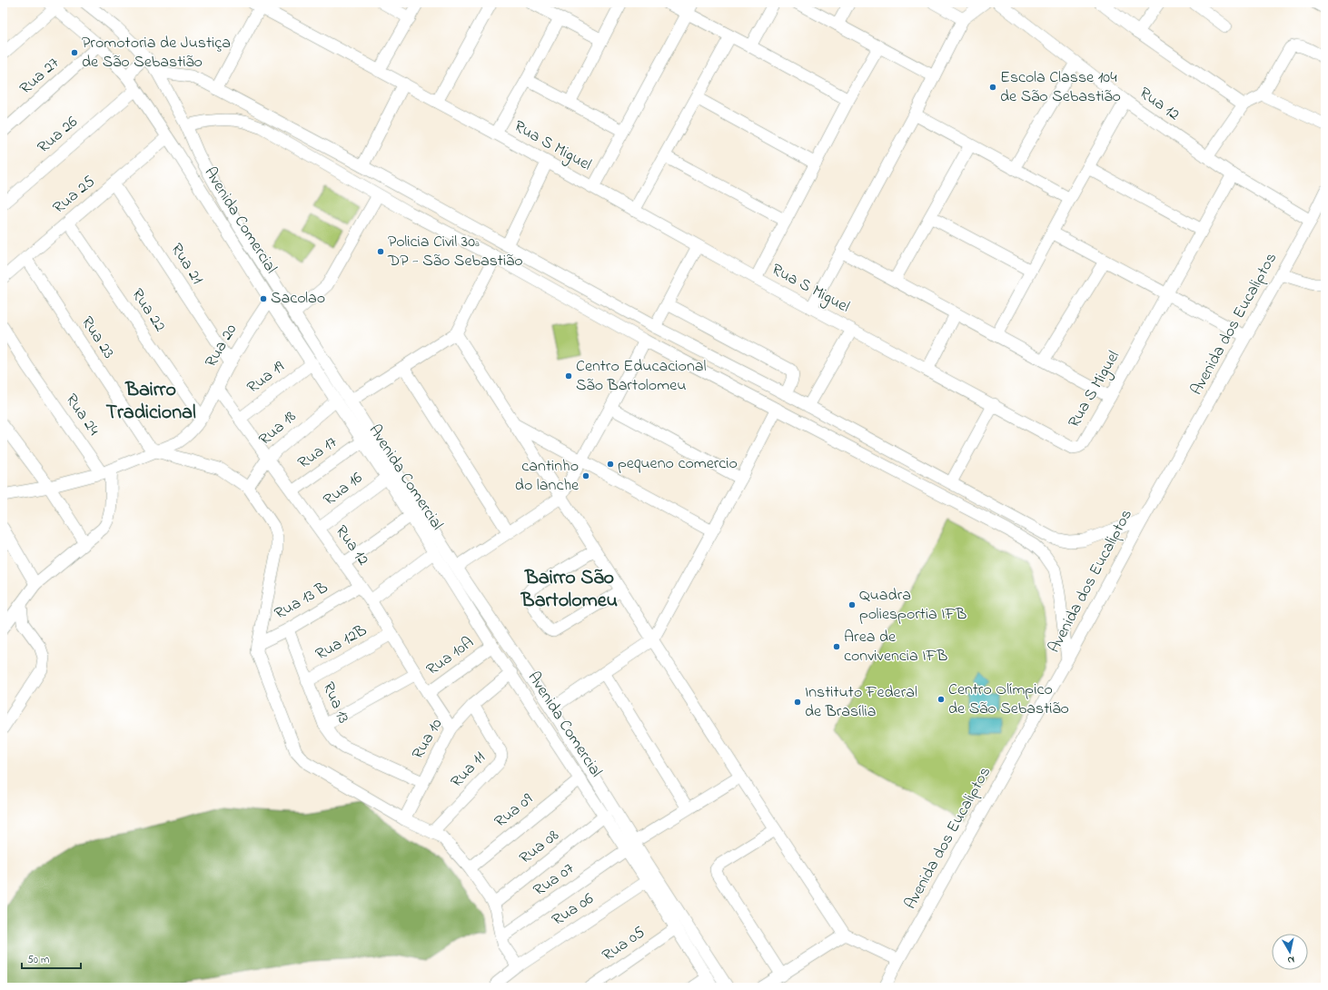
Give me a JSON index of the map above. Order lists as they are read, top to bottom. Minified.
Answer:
{"streets":{"street":["Rua 27","Rua 12","Rua 26","Rua S Miguel","Rua 25","Avenida Comercial","Rua 21","Rua 22","Avenida dos Eucaliptos","Rua 23","Rua 20","Rua 19","Rua 24","Rua 18","Rua 17","Rua 16","Rua 13 B","Rua 12B","Rua 10A","Rua 13","Rua 10","Rua 11","Rua 09","Rua 08","Rua 07","Rua 06","Rua 05"]},"crossings":[["Rua 27","Avenida Comercial"],["Rua 12","Rua S Miguel"],["Rua 12","Avenida dos Eucaliptos"],["Rua 12","Rua 20"],["Rua 12","Rua 19"],["Rua 12","Rua 18"],["Rua 12","Rua 17"],["Rua 12","Rua 16"],["Rua 12","Rua 13 B"],["Rua 12","Rua 12B"],["Rua 12","Rua 10A"],["Rua 12","Rua 10"],["Rua 26","Avenida Comercial"],["Rua 25","Avenida Comercial"],["Rua 25","Rua 21"],["Rua 25","Rua 22"],["Rua 25","Rua 23"],["Avenida Comercial","Rua 20"],["Avenida Comercial","Rua 19"],["Avenida Comercial","Rua 18"],["Avenida Comercial","Rua 17"],["Avenida Comercial","Rua 16"],["Avenida Comercial","Rua 10A"],["Avenida Comercial","Rua 10"],["Avenida Comercial","Rua 09"],["Avenida Comercial","Rua 08"],["Avenida Comercial","Rua 07"],["Avenida Comercial","Rua 06"],["Avenida Comercial","Rua 05"],["Rua 21","Rua 20"],["Rua 22","Rua 20"],["Rua 23","Rua 20"],["Rua 13 B","Rua 13"],["Rua 12B","Rua 13"],["Rua 13","Rua 10"],["Rua 10","Rua 11"]],"districts":["Bairro Tradicional","Bairro São Bartolomeu"],"places":["Promotoria de Justiça de São Sebastião","Escola Classe 104 de São Sebastião","Policia Civil 30ª DP - São Sebastião","Sacolao","Centro Educacional São Bartolomeu","pequeno comercio","cantinho do lanche","Quadra poliesportia IFB","Area de convivencia IFB","Centro Olímpico de São Sebastião","Instituto Federal de Brasília"],"scale_bar":"50 m","north":"bottom"}
